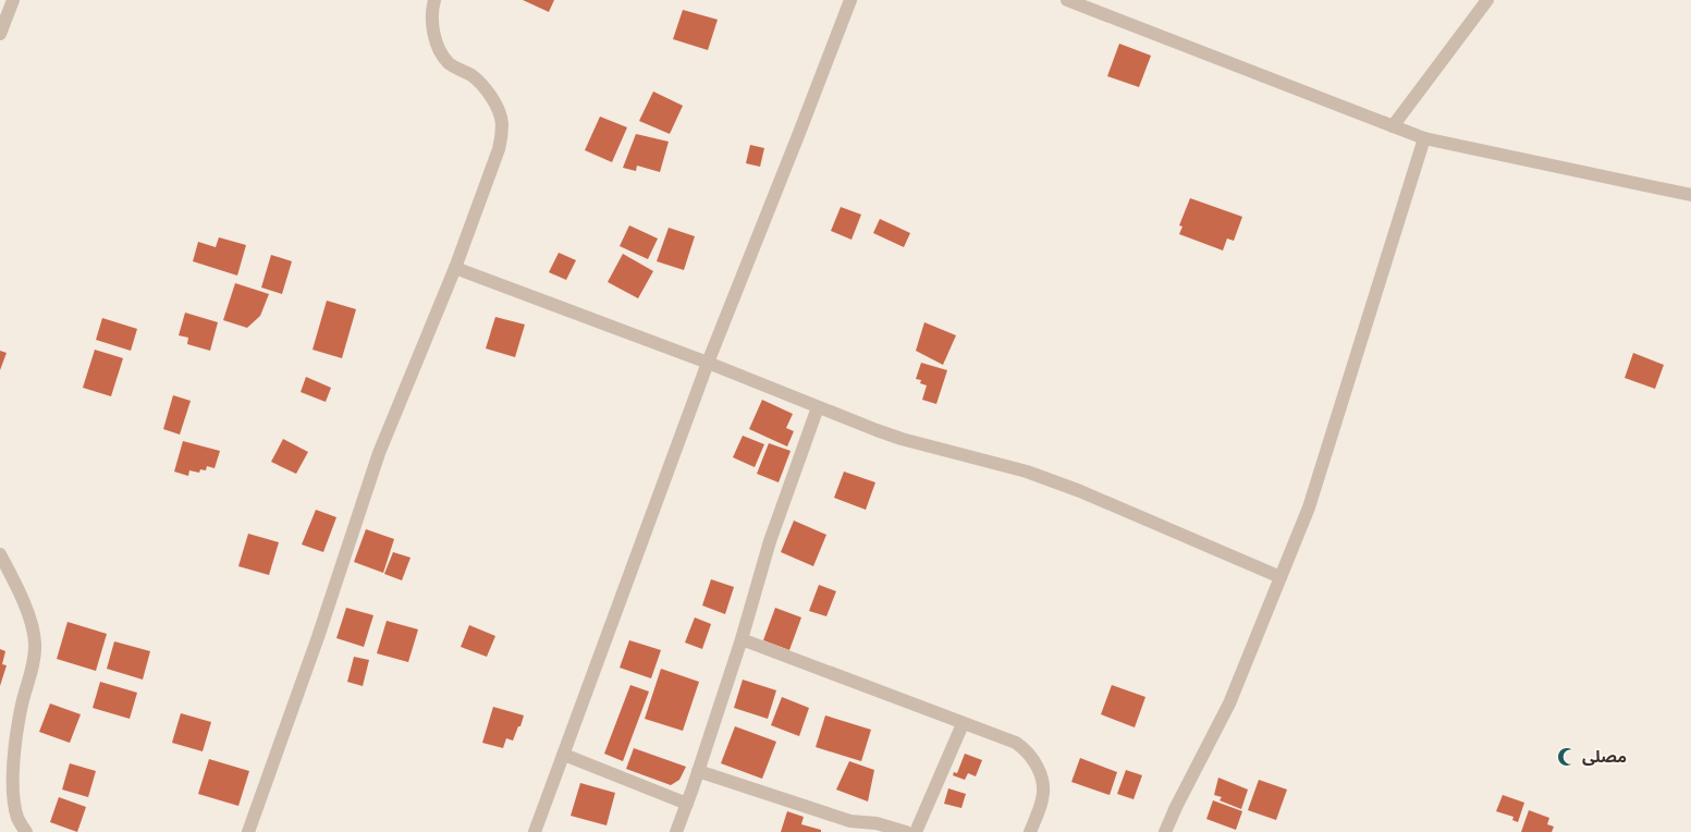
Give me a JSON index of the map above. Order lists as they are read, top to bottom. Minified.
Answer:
{"places":{"mosque":["مصلى"]}}
